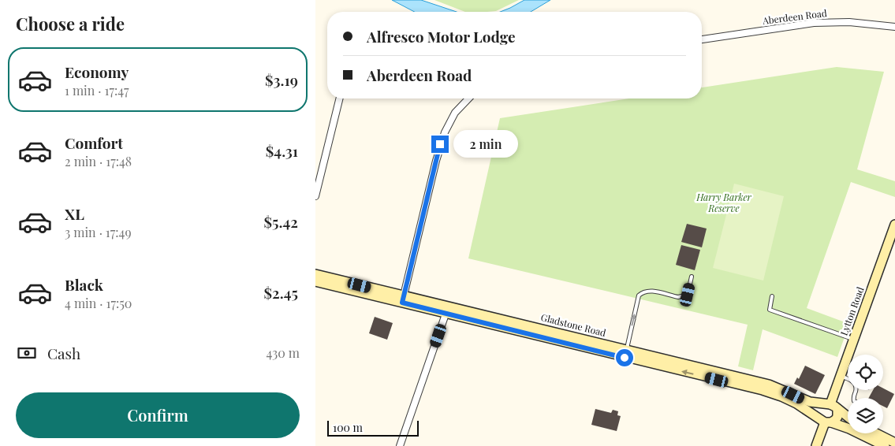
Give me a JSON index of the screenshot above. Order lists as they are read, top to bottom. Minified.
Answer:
{"streets":{"main road":["Lytton Road","Gladstone Road"],"street":["Aberdeen Road"]},"crossings":[["Lytton Road","Gladstone Road"]],"parks":["Harry Barker Reserve"],"scale_bar":"100 m","page":{"heading":"Choose a ride","banner":["Alfresco Motor Lodge","Aberdeen Road"],"list":[{"name":"Economy","note":"1 min · 17:47","value":"$3.19"},{"name":"Comfort","note":"2 min · 17:48","value":"$4.31"},{"name":"XL","note":"3 min · 17:49","value":"$5.42"},{"name":"Black","note":"4 min · 17:50","value":"$2.45"}],"bubble":"2 min","pay":["Cash","430 m"],"buttons":"Confirm","scale":"100 m"}}
